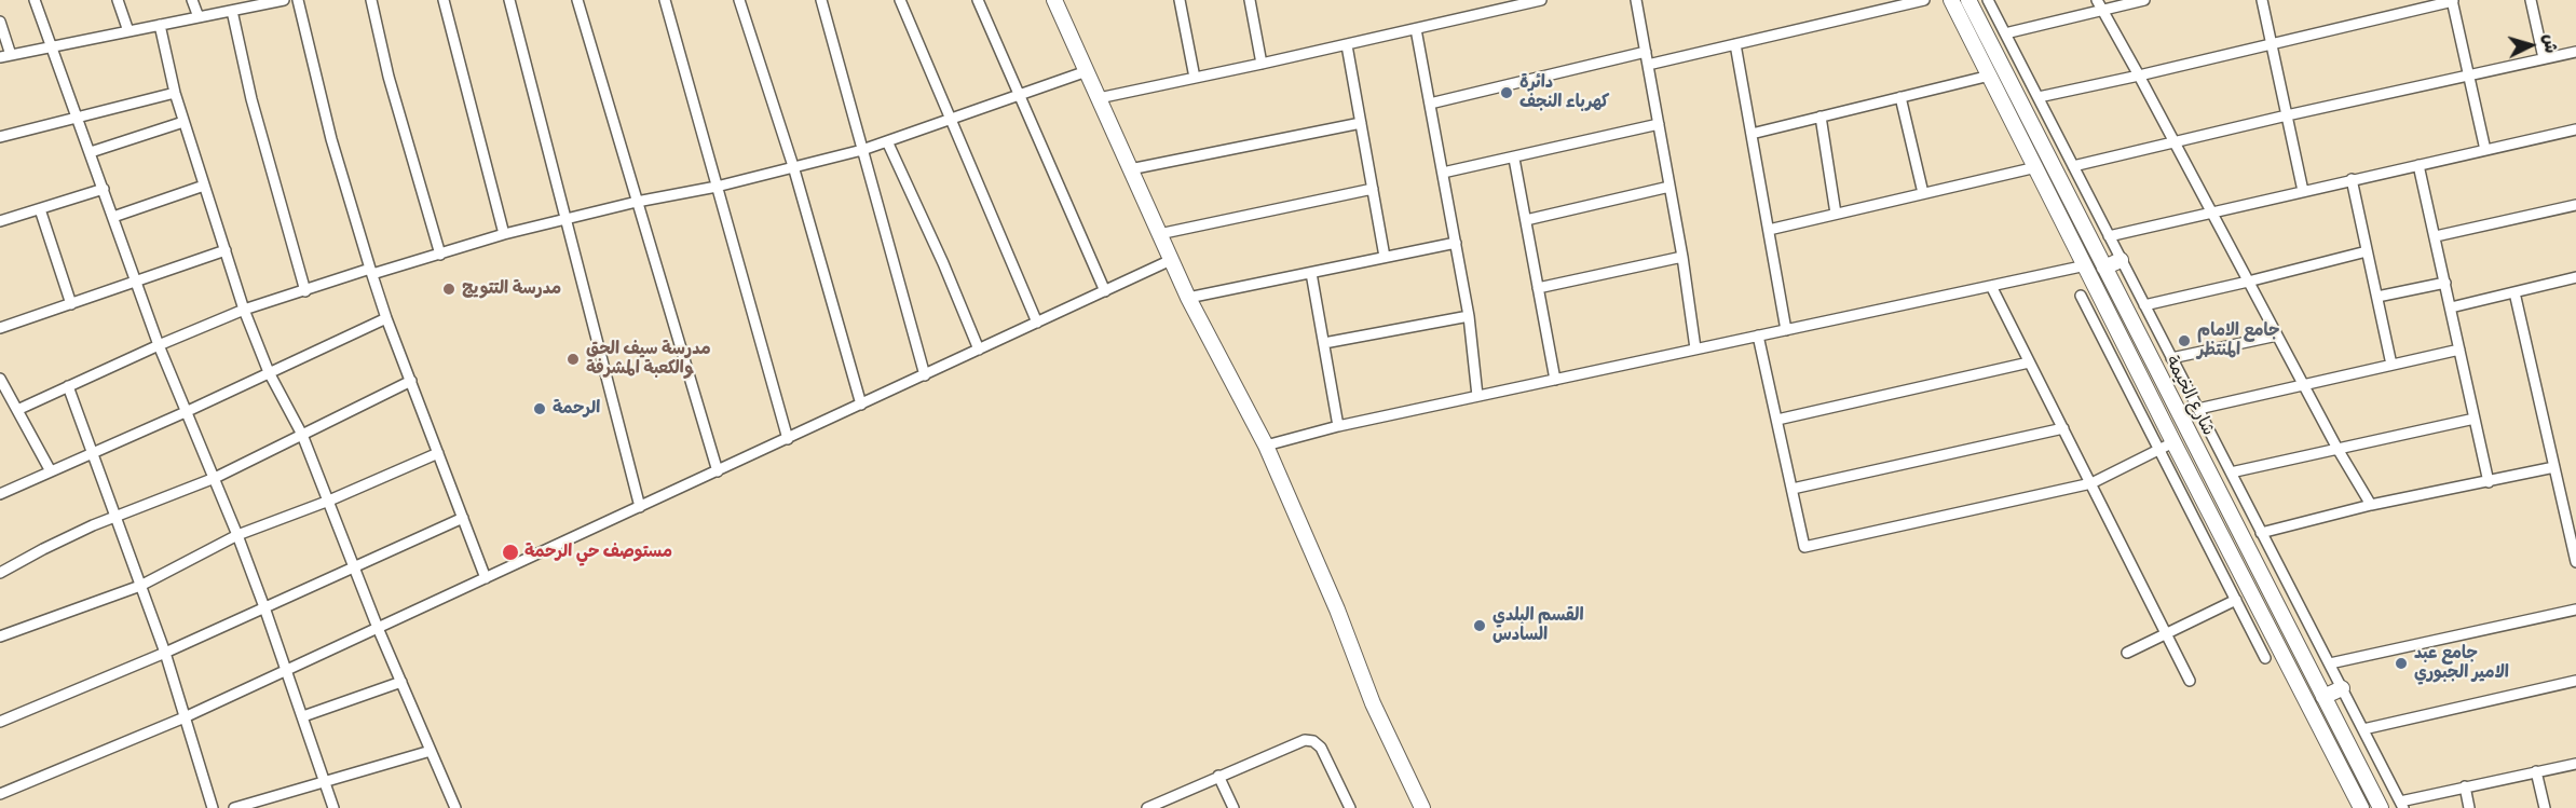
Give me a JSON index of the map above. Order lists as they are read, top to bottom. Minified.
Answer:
{"streets":{"street":["شارع الخيمة"]},"places":["دائرة كهرباء النجف","مدرسة التتويج","جامع الامام المنتظر","مدرسة سيف الحق والكعبة المشرفة","الرحمة","مستوصف حي الرحمة","القسم البلدي السادس","جامع عبد الامير الجبوري"],"north":"right"}
